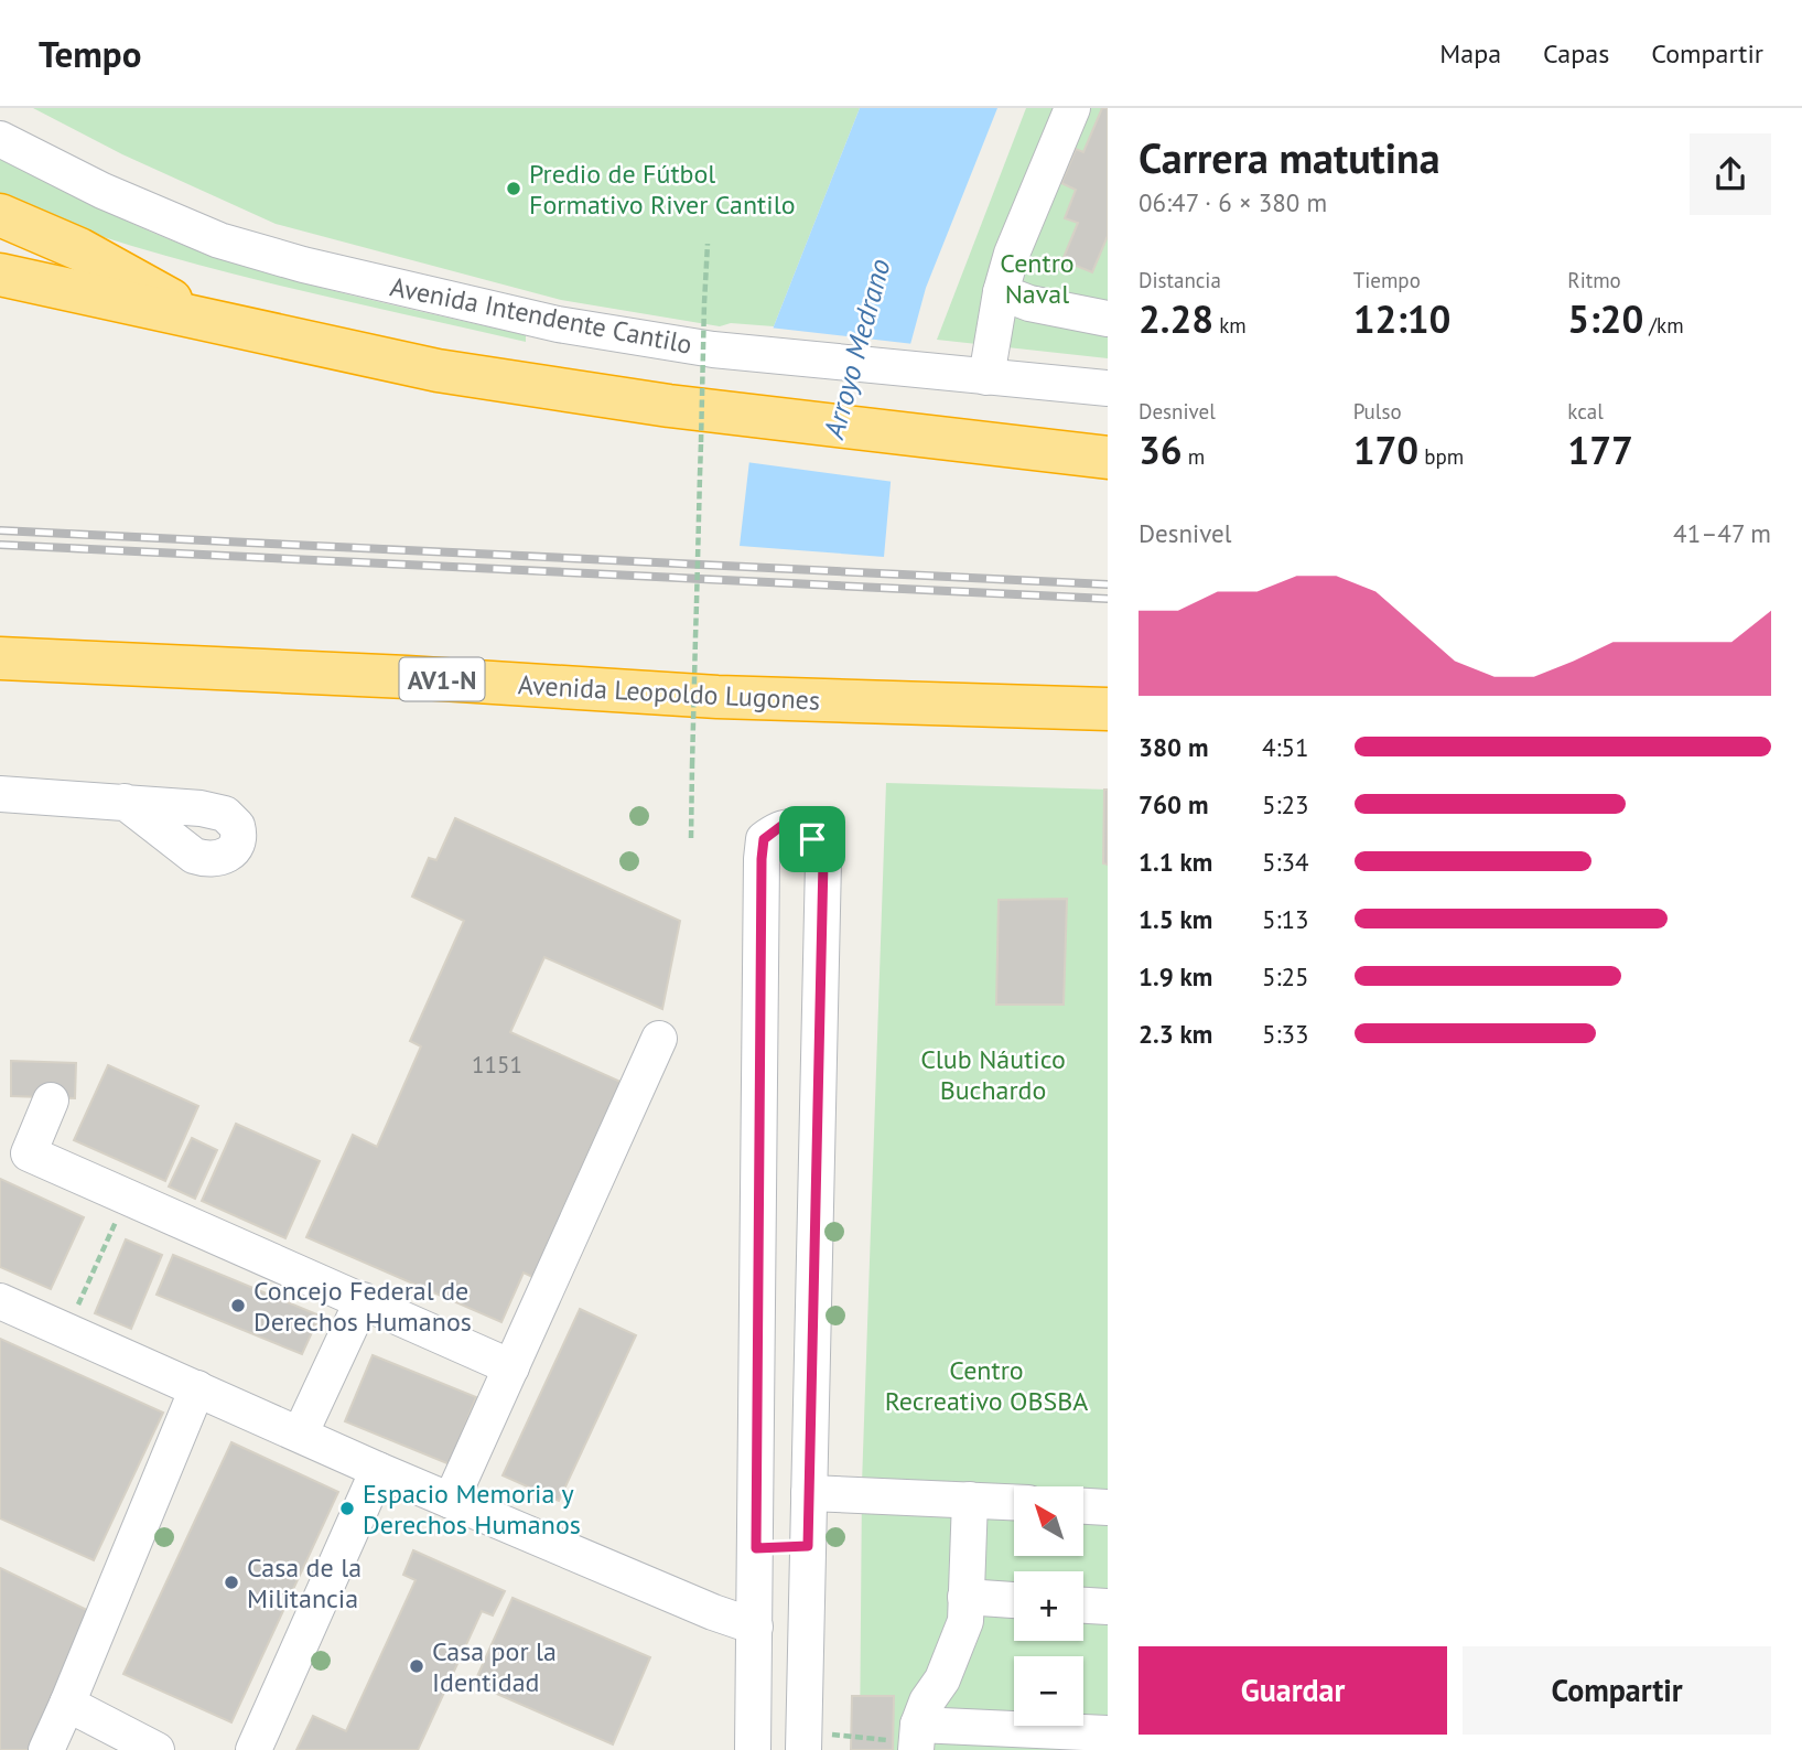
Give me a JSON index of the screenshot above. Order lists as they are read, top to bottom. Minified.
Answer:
{"streets":{"highway":["AV1-N","Avenida Leopoldo Lugones"],"street":["Avenida Intendente Cantilo"]},"water":["Arroyo Medrano"],"parks":["Centro Naval","Club Náutico Buchardo","Centro Recreativo OBSBA"],"places":["Predio de Fútbol Formativo River Cantilo","Concejo Federal de Derechos Humanos","Espacio Memoria y Derechos Humanos","Casa de la Militancia","Casa por la Identidad"],"house_numbers":["1151"],"north":"top left","page":{"header":"Tempo","nav":["Mapa","Capas","Compartir"],"heading":["Carrera matutina","06:47 · 6 × 380 m"],"stats":[["Distancia","2.28 km"],["Tiempo","12:10"],["Ritmo","5:20 /km"],["Desnivel","36 m"],["Pulso","170 bpm"],["kcal","177"]],"chart":["Desnivel","41–47 m"],"list":[{"name":"380 m","note":"4:51"},{"name":"760 m","note":"5:23"},{"name":"1.1 km","note":"5:34"},{"name":"1.5 km","note":"5:13"},{"name":"1.9 km","note":"5:25"},{"name":"2.3 km","note":"5:33"}],"map_buttons":["+","−"],"buttons":["Guardar","Compartir"]}}
